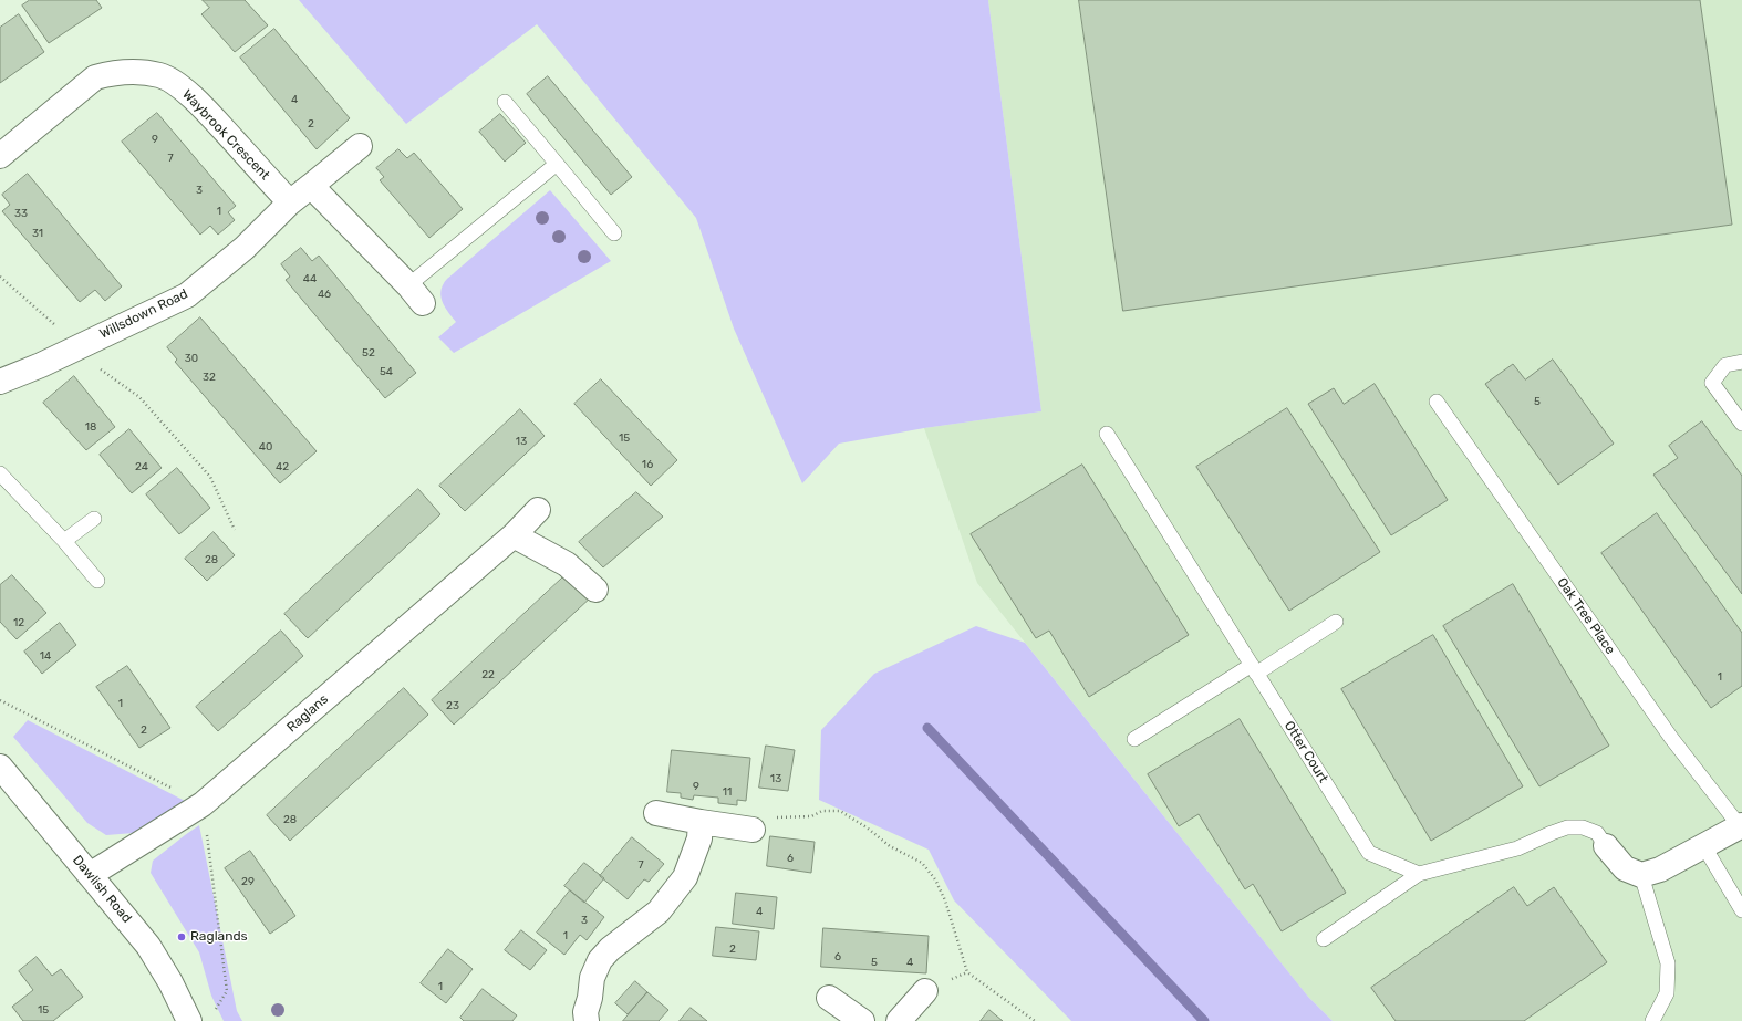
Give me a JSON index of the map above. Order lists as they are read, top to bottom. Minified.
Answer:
{"streets":{"street":["Waybrook Crescent","Willsdown Road","Raglans","Dawlish Road"],"lane":["Oak Tree Place","Otter Court"]},"crossings":[["Waybrook Crescent","Willsdown Road"],["Raglans","Dawlish Road"]],"places":["Raglands"],"house_numbers":["4","2","9","7","3","1","33","31","44","46","52","30","54","32","5","18","15","13","40","16","24","42","28","12","14","22","1","1","23","2","13","9","11","28","6","7","29","4","3","1","2","6","5","4","1","15"]}
